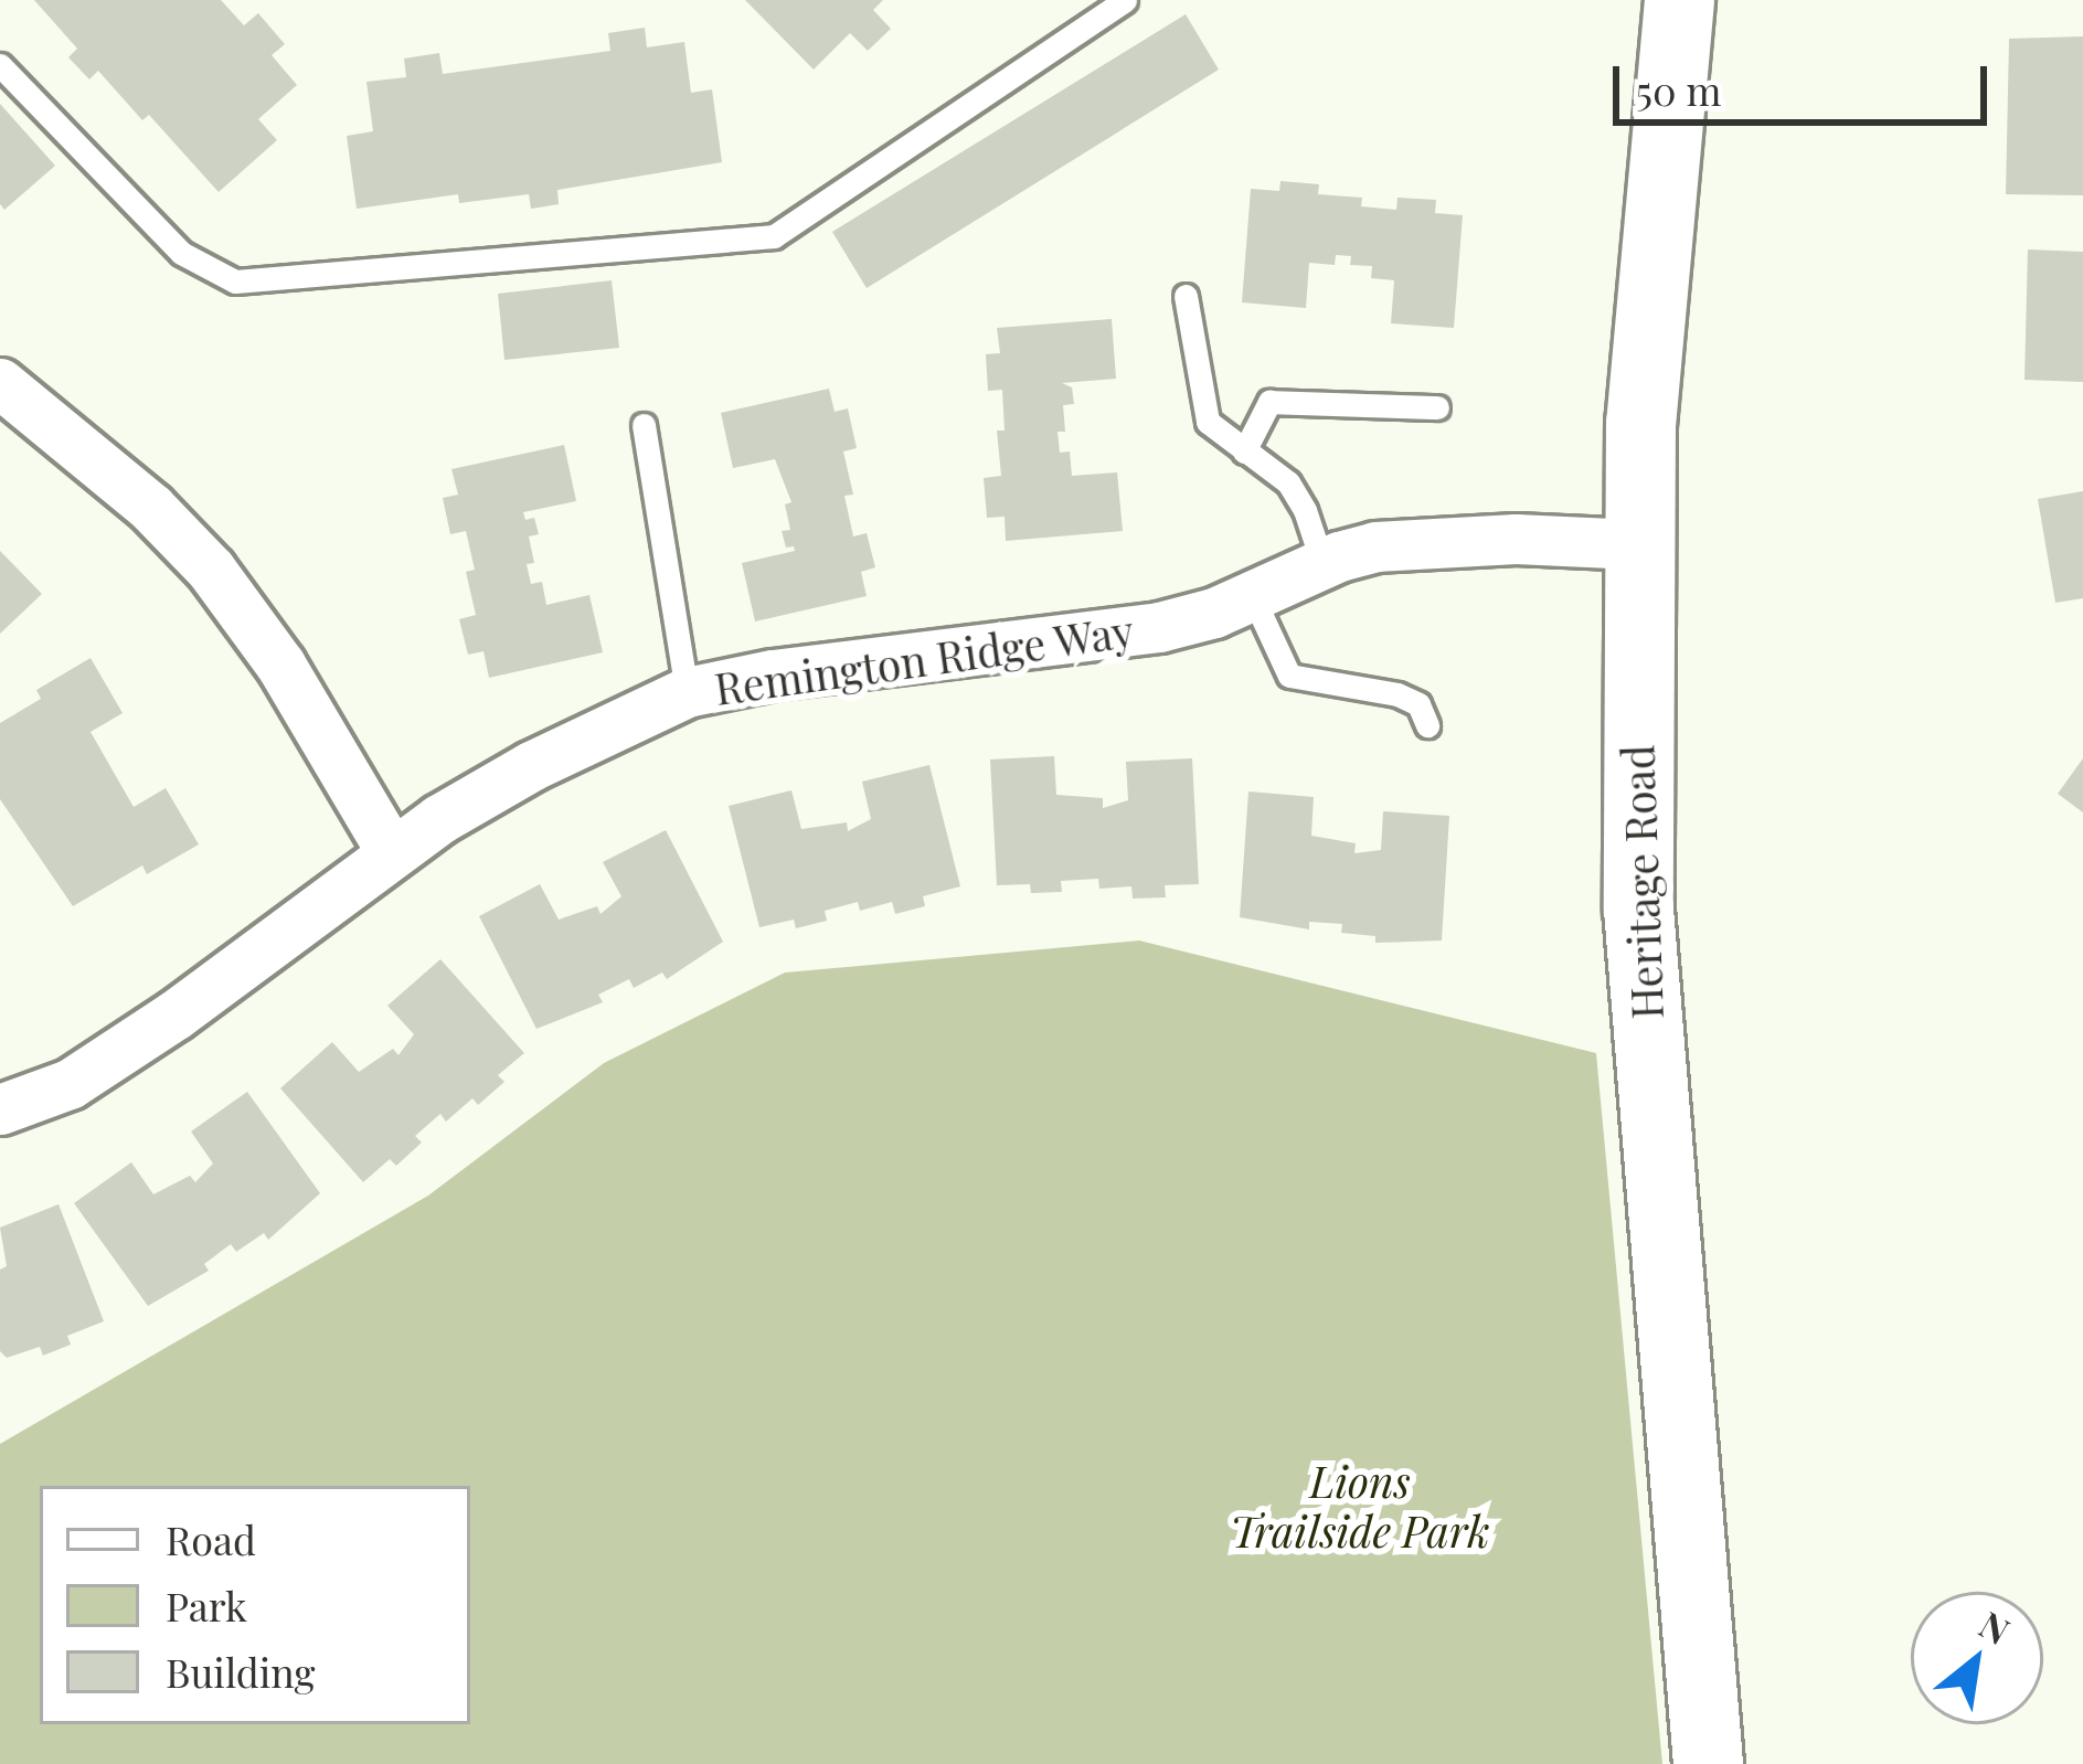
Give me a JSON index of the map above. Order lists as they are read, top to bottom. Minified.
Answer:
{"streets":{"main road":["Heritage Road"],"street":["Remington Ridge Way"]},"crossings":[["Remington Ridge Way","Heritage Road"]],"parks":["Lions Trailside Park"],"legend":["Road","Park","Building"],"scale_bar":"50 m","north":"top right"}
